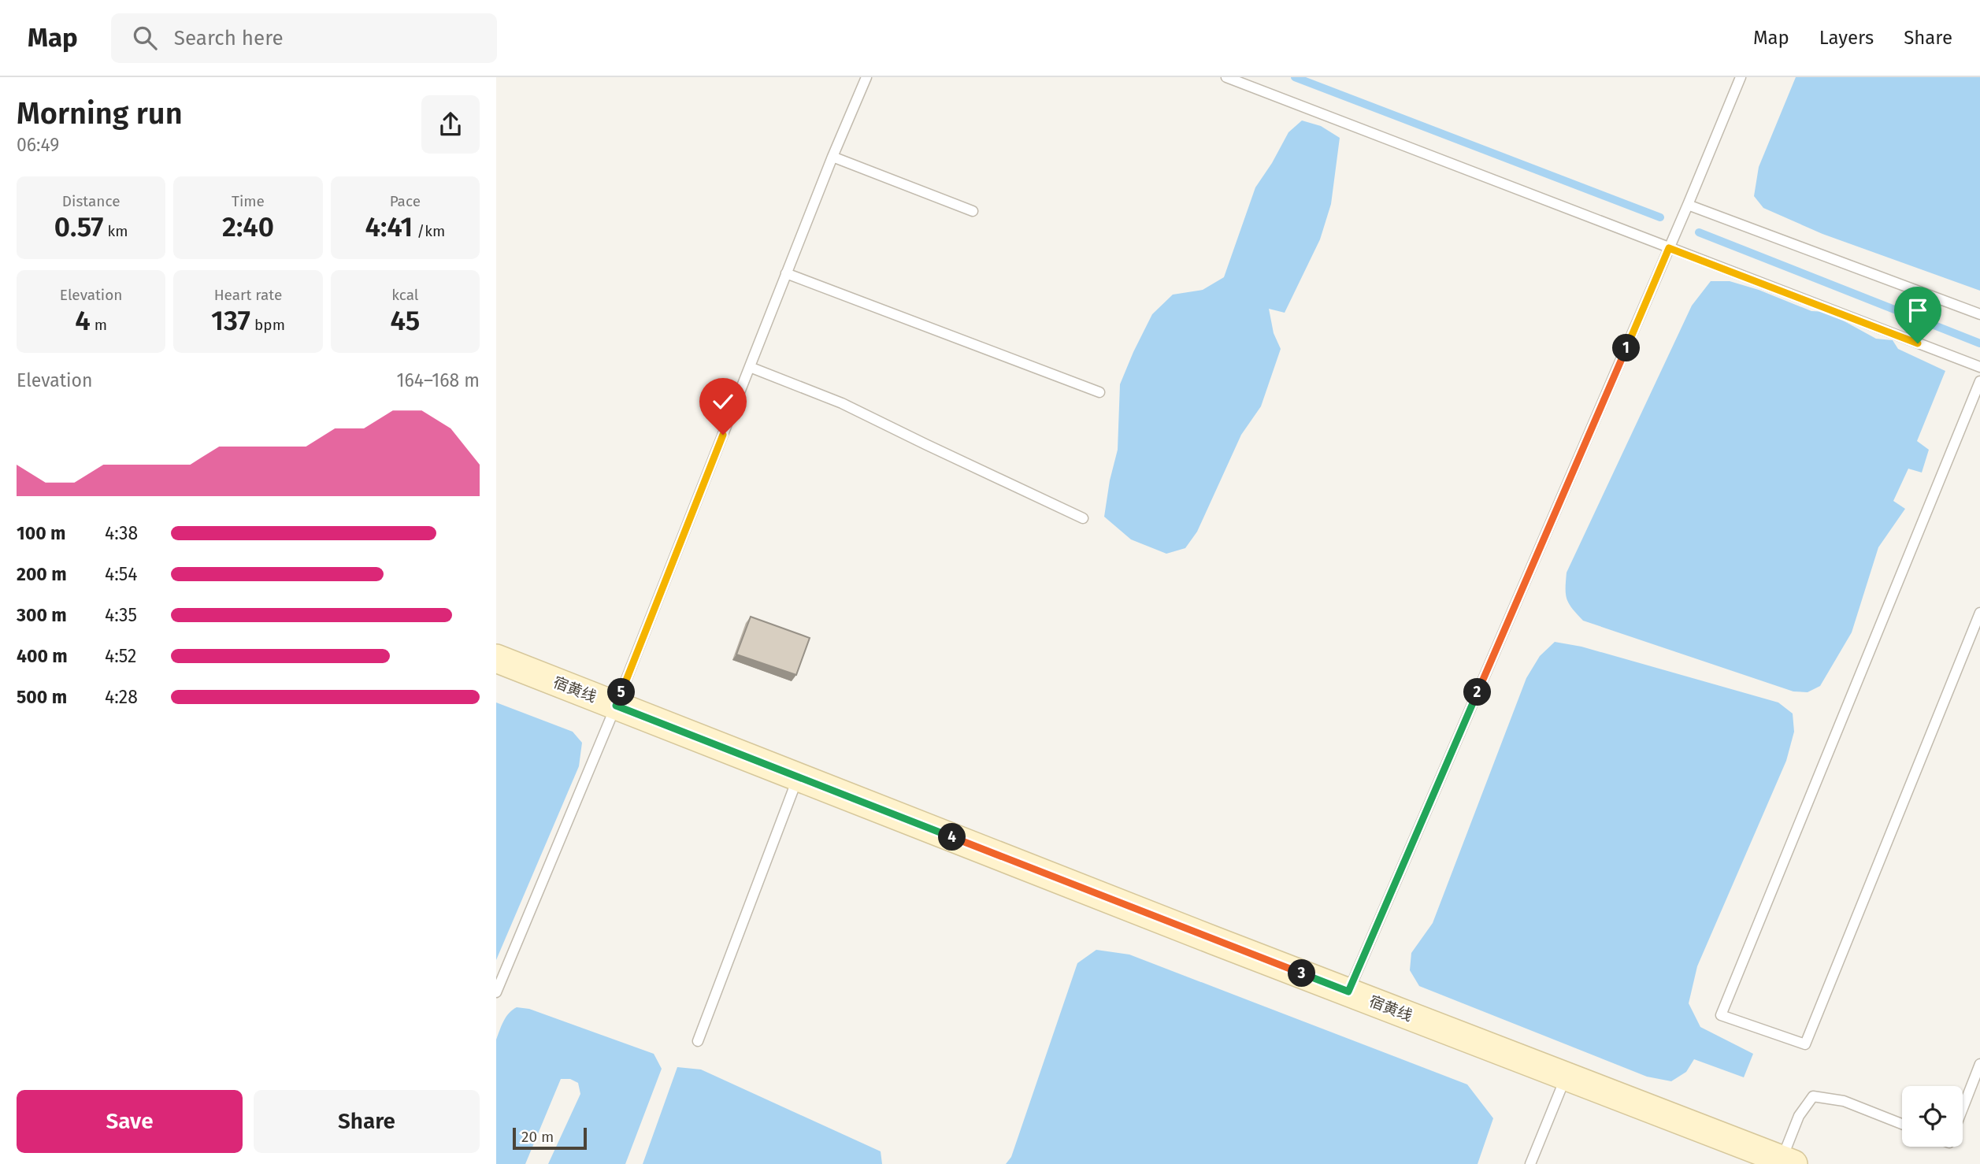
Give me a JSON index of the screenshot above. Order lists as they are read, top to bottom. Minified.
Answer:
{"streets":{"main road":["宿黄线"]},"scale_bar":"20 m","page":{"header":"Map","search":"Search here","nav":["Map","Layers","Share"],"heading":["Morning run","06:49"],"stats":[["Distance","0.57 km"],["Time","2:40"],["Pace","4:41 /km"],["Elevation","4 m"],["Heart rate","137 bpm"],["kcal","45"]],"pins":["1","2","5","4","3"],"chart":["Elevation","164–168 m"],"list":[{"name":"100 m","note":"4:38"},{"name":"200 m","note":"4:54"},{"name":"300 m","note":"4:35"},{"name":"400 m","note":"4:52"},{"name":"500 m","note":"4:28"}],"buttons":["Save","Share"],"scale":"20 m"}}
